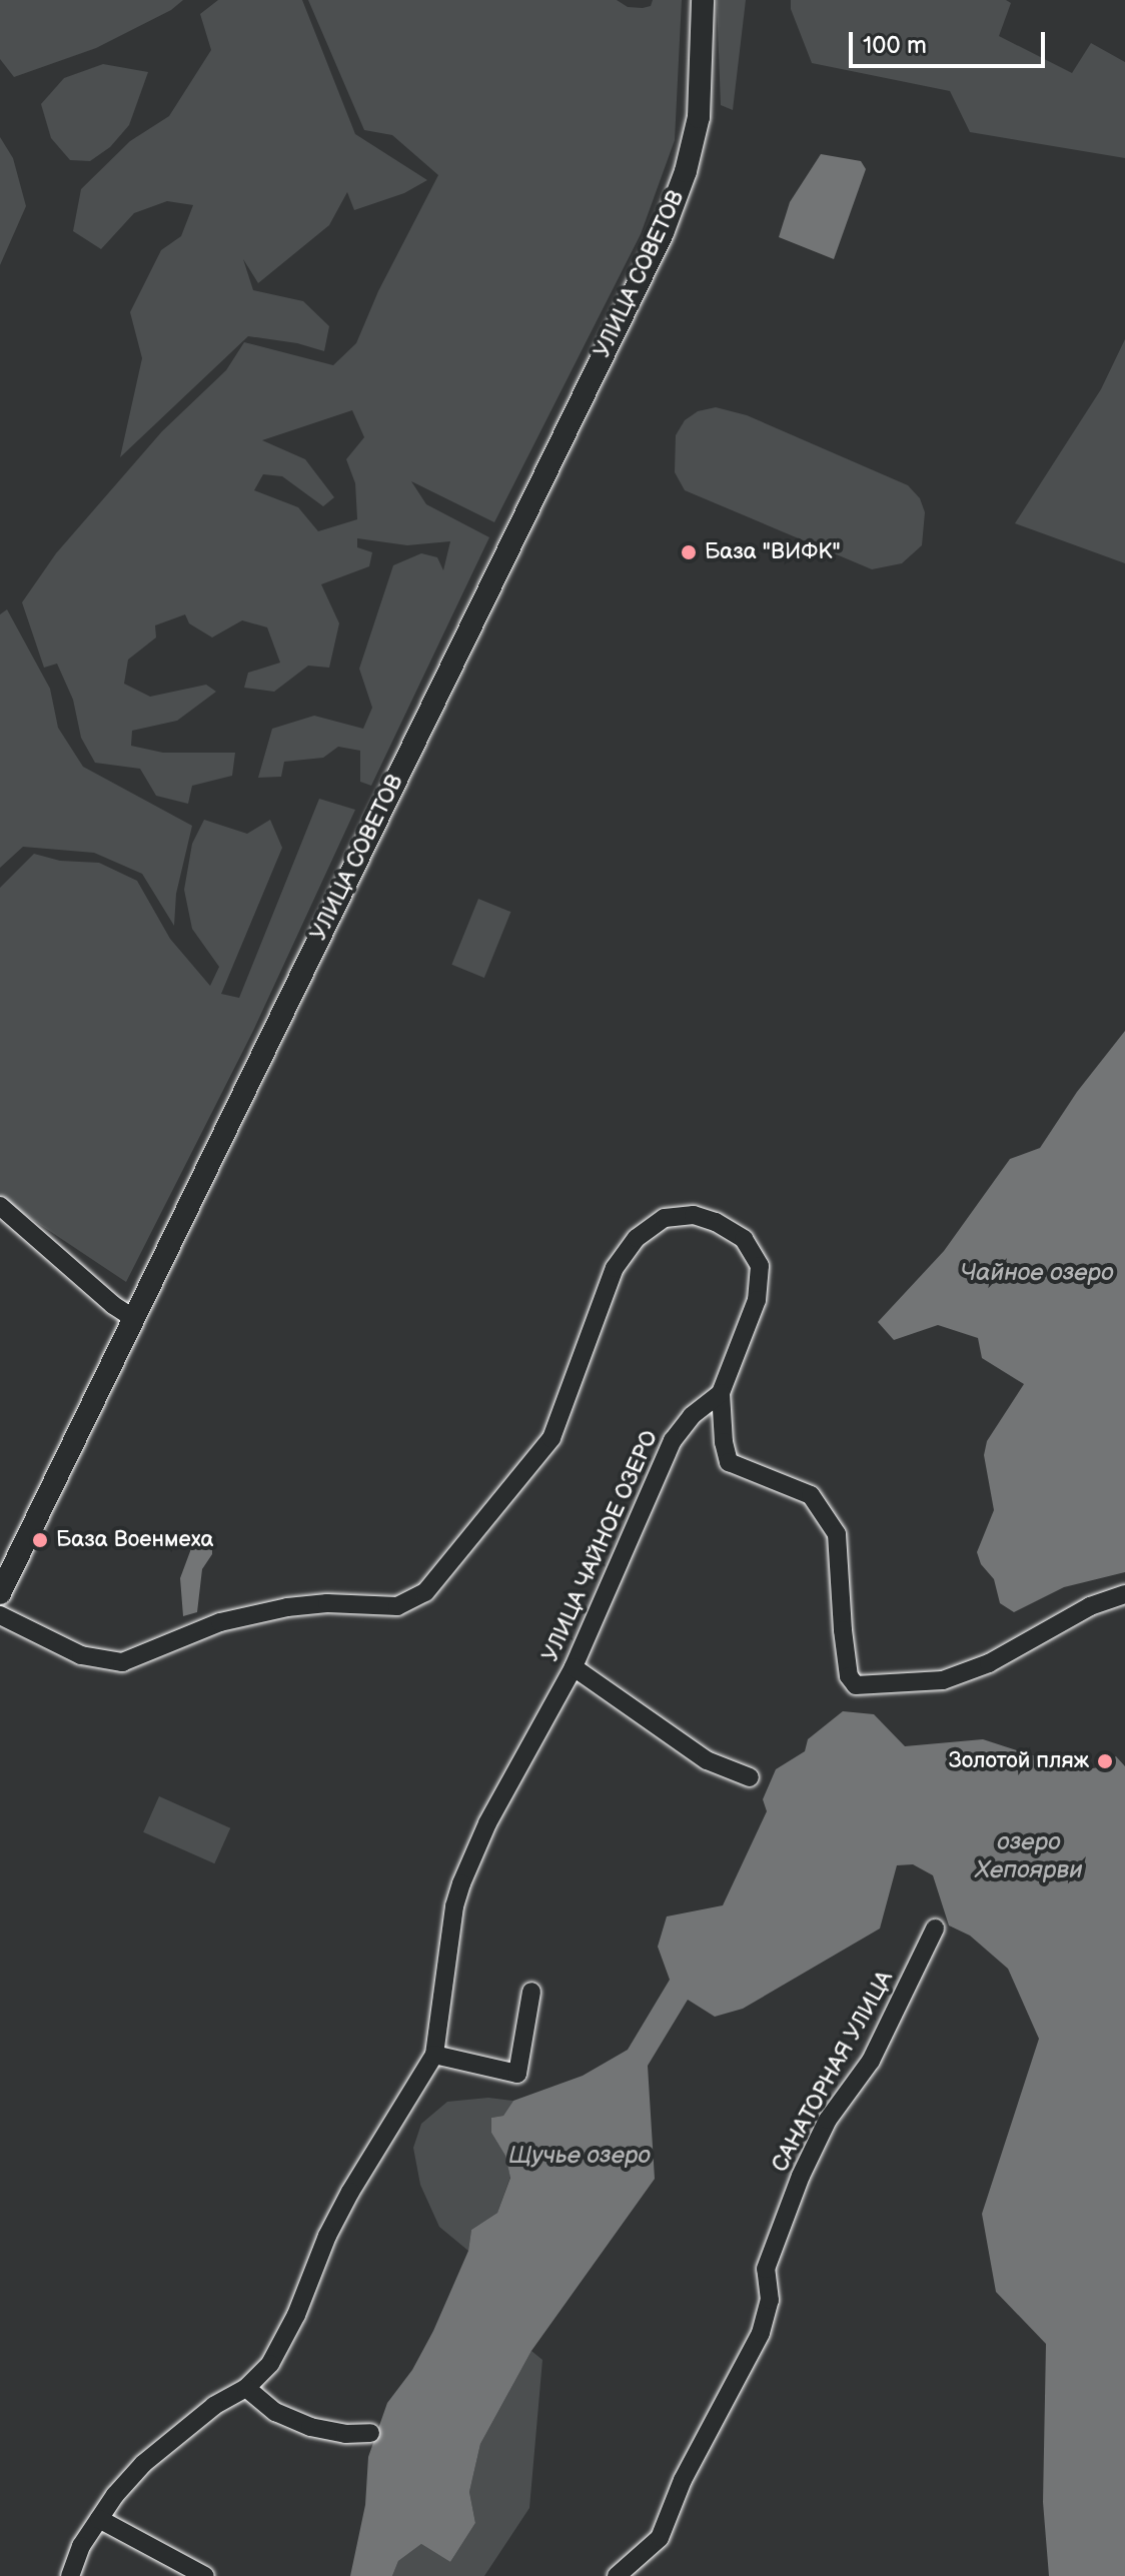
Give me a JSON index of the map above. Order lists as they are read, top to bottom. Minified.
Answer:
{"streets":{"main road":["УЛИЦА СОВЕТОВ"],"street":["УЛИЦА ЧАЙНОЕ ОЗЕРО","САНАТОРНАЯ УЛИЦА"]},"water":["Чайное озеро","озеро Хепоярви","Щучье озеро"],"places":["База \"ВИФК\"","База Военмеха","Золотой пляж"],"scale_bar":"100 m"}
